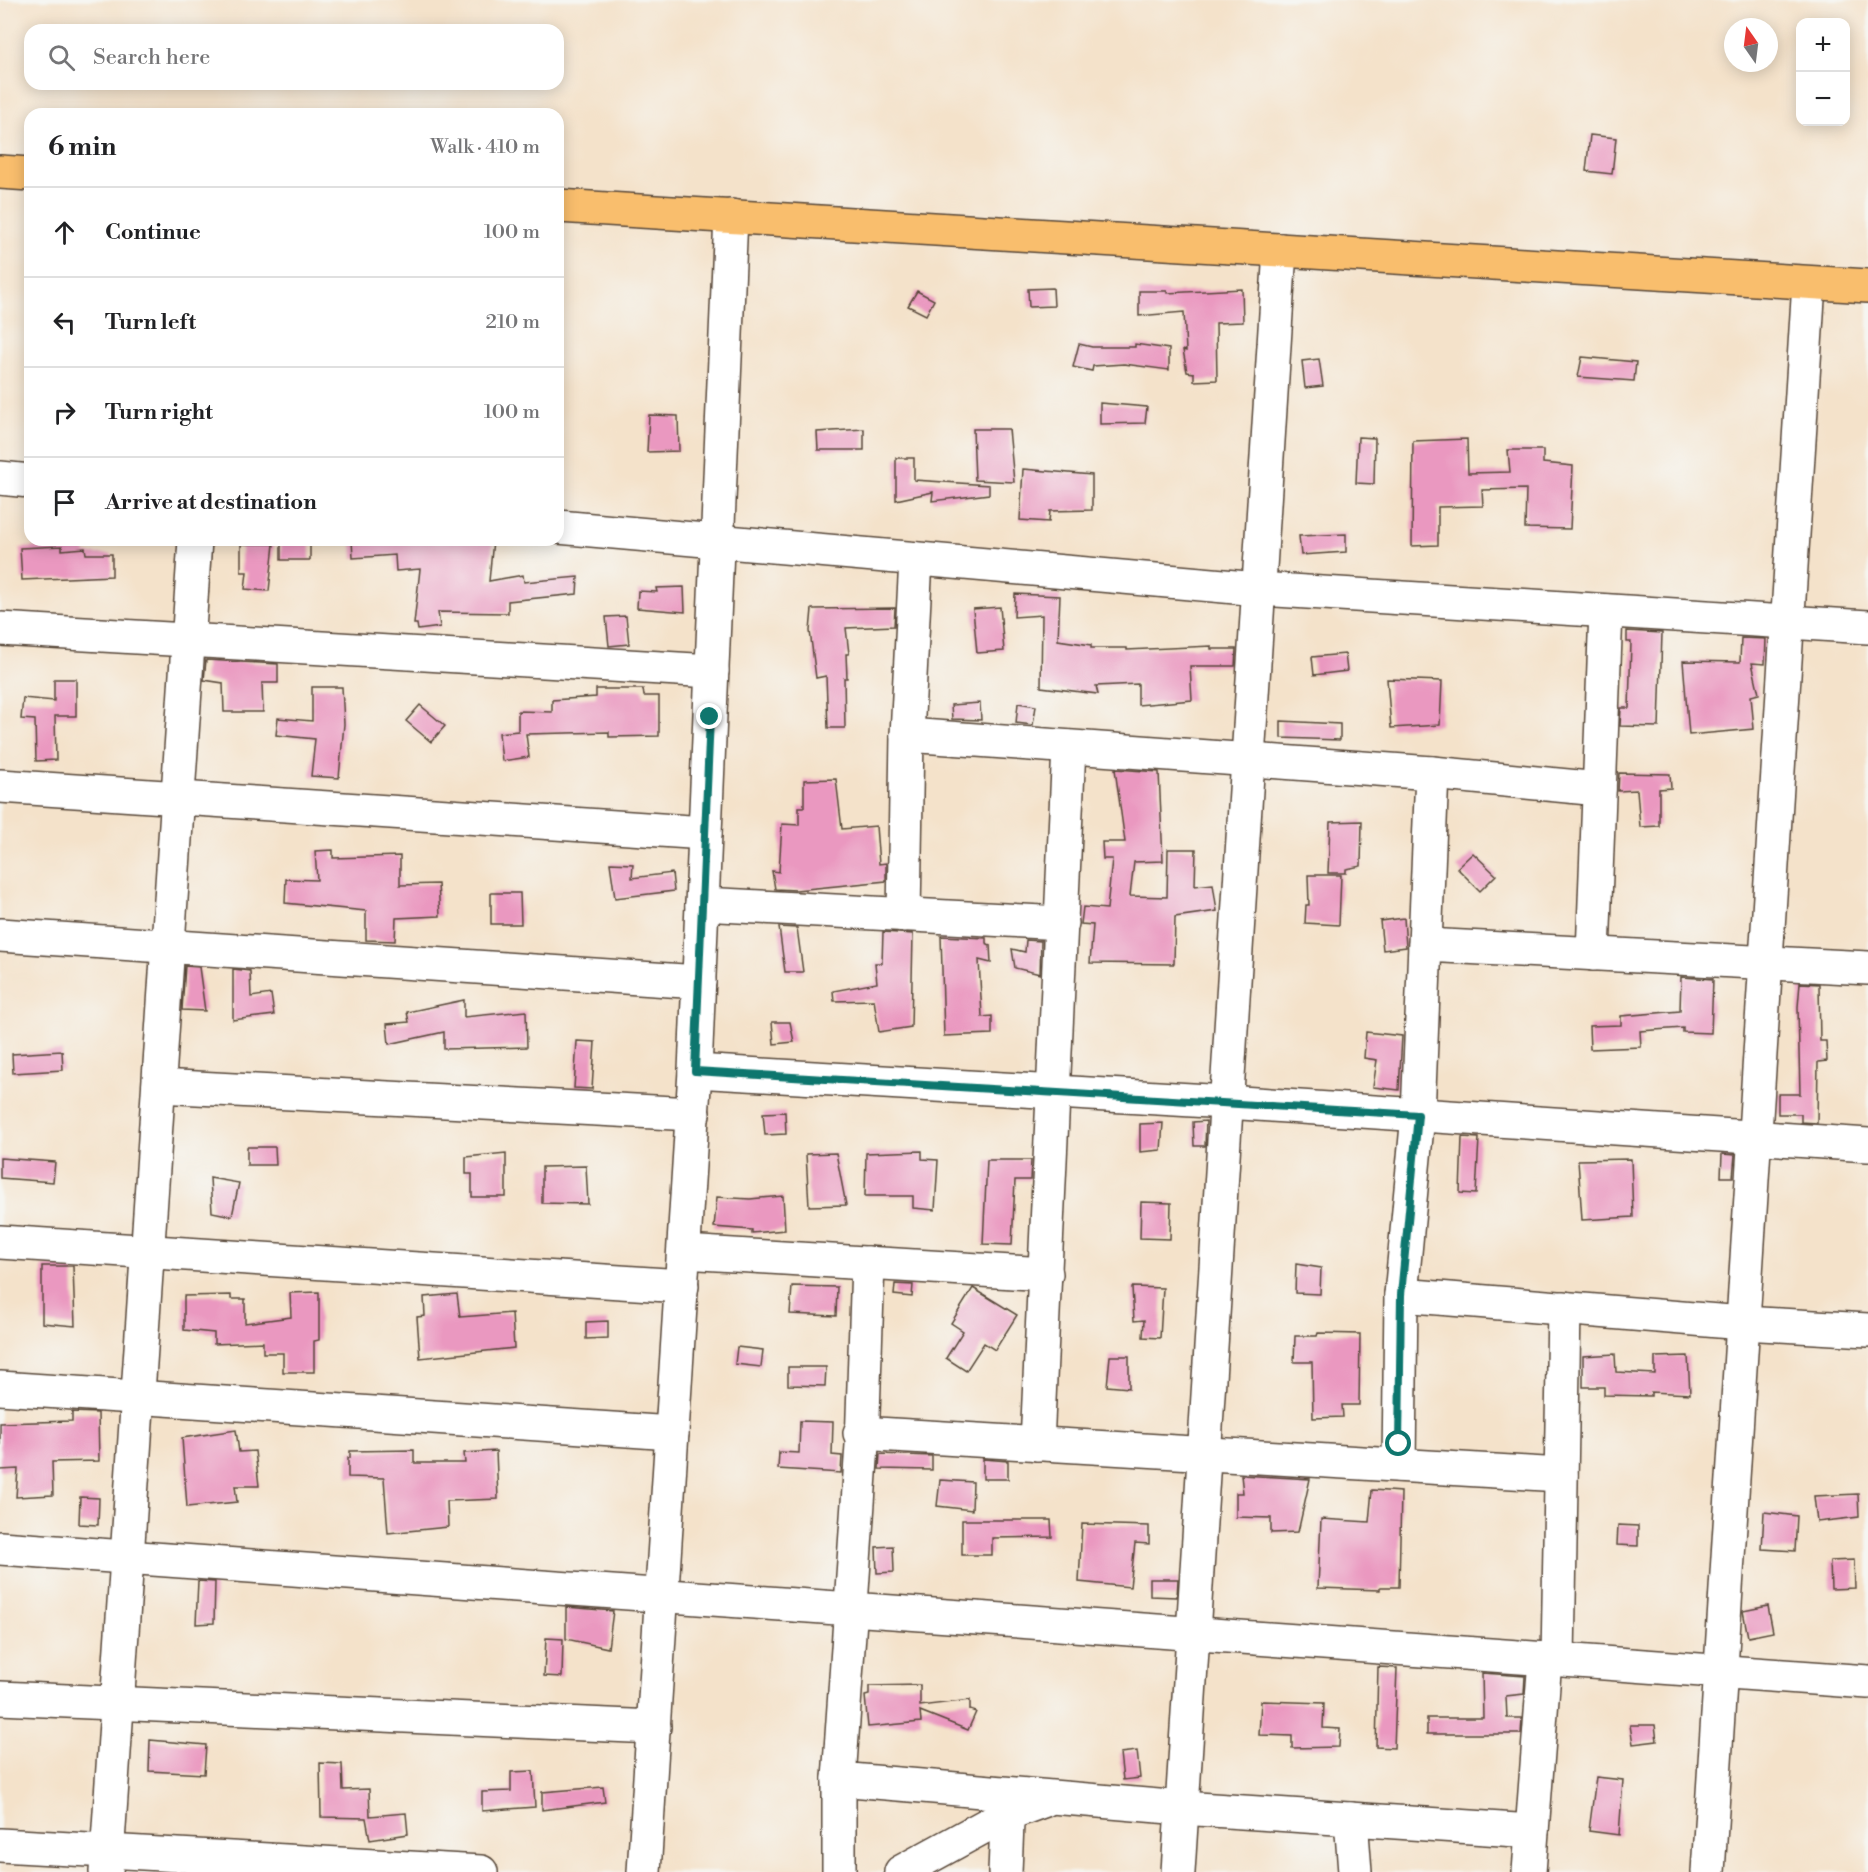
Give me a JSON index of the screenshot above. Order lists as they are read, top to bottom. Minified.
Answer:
{"north":"top","page":{"map_buttons":["+","−"],"search":"Search here","heading":["6 min","Walk · 410 m"],"list":[["Continue","100 m"],["Turn left","210 m"],["Turn right","100 m"],"Arrive at destination"]}}
